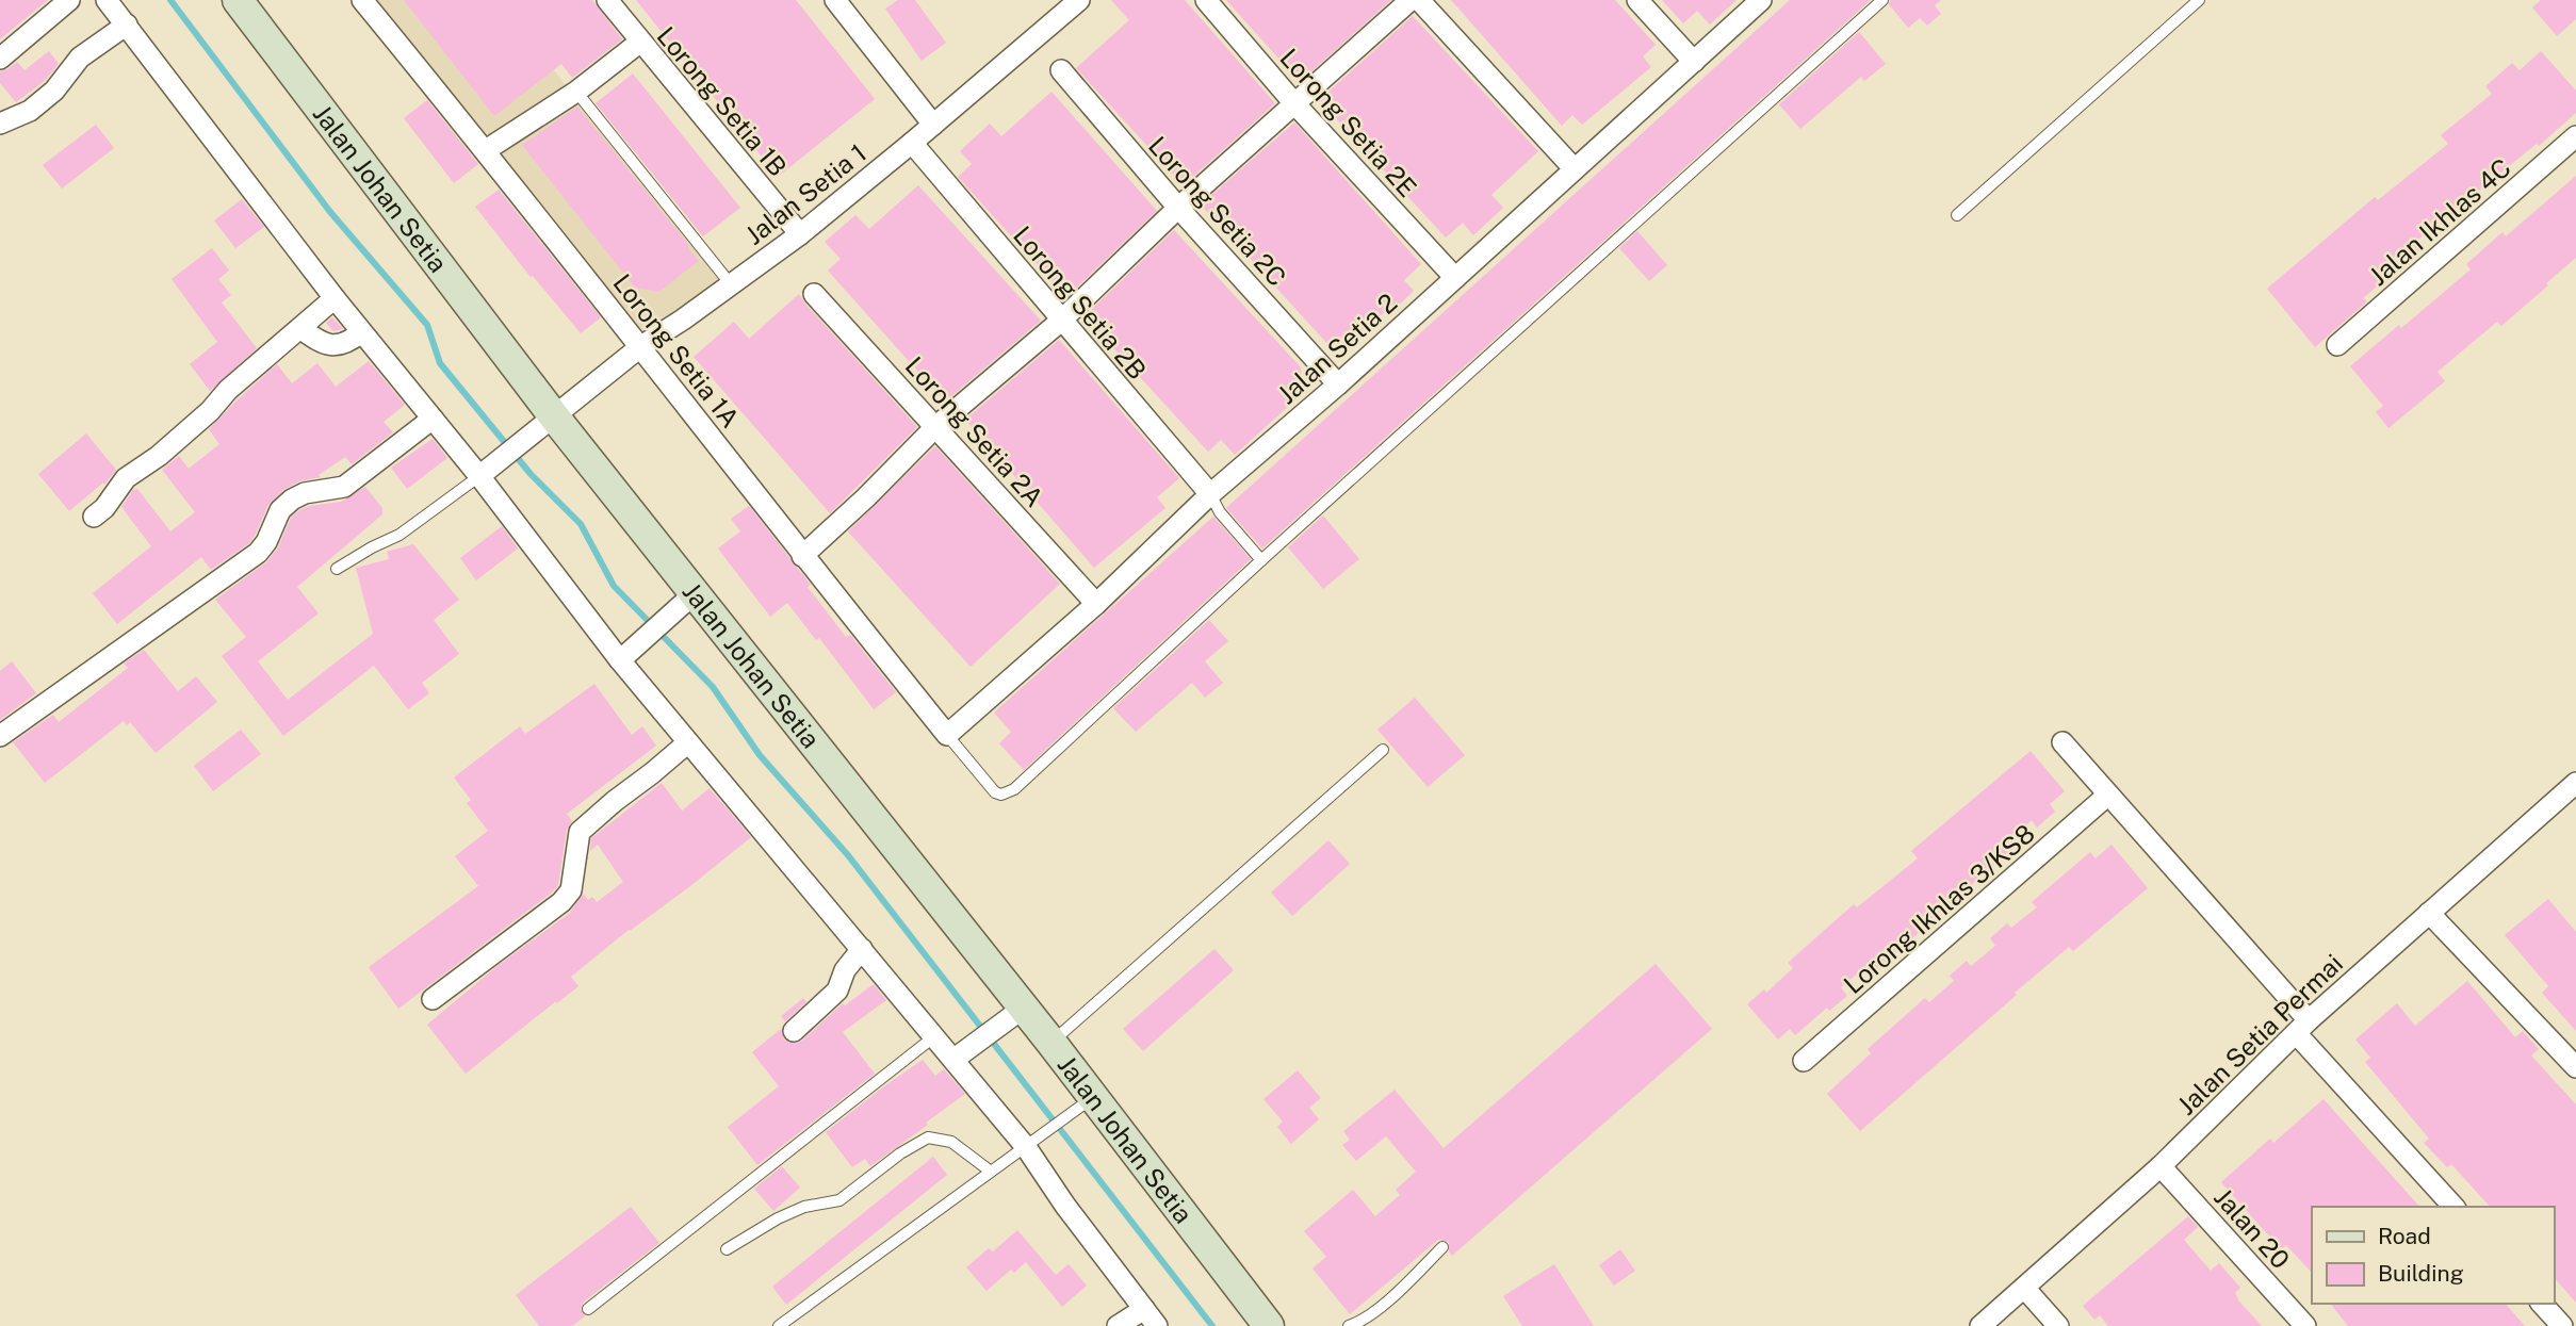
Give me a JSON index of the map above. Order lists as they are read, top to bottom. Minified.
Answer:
{"streets":{"main road":["Jalan Johan Setia"],"street":["Lorong Setia 1B","Lorong Setia 2E","Jalan Setia 1","Lorong Setia 2C","Jalan Ikhlas 4C","Lorong Setia 2B","Jalan Setia 2","Lorong Setia 1A","Lorong Setia 2A","Lorong Ikhlas 3/KS8","Jalan Setia Permai","Jalan 20"]},"crossings":[["Lorong Setia 1B","Jalan Setia 1"],["Lorong Setia 2E","Jalan Setia 2"],["Jalan Johan Setia","Jalan Setia 1"],["Jalan Setia 1","Lorong Setia 2B"],["Jalan Setia 1","Lorong Setia 1A"],["Lorong Setia 2C","Jalan Setia 2"],["Lorong Setia 2B","Jalan Setia 2"],["Jalan Setia 2","Lorong Setia 1A"],["Jalan Setia 2","Lorong Setia 2A"],["Jalan Setia Permai","Jalan 20"]],"legend":["Road","Building"]}
